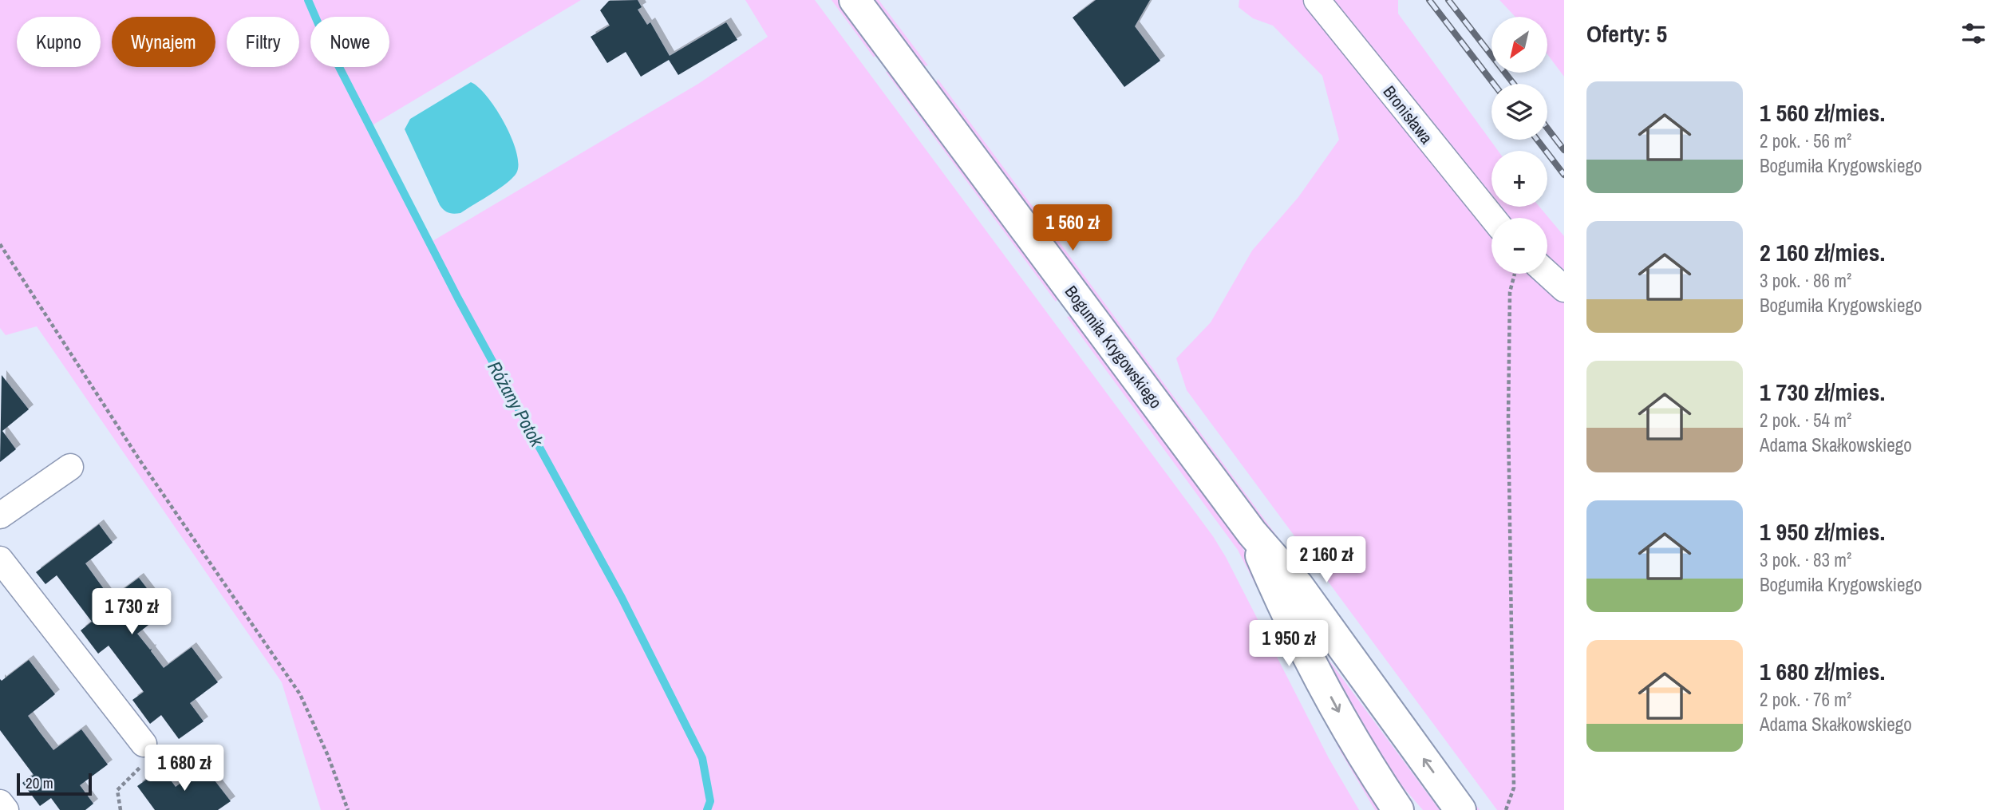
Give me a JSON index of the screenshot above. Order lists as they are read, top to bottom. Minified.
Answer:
{"streets":{"street":["Bronisława","Bogumiła Krygowskiego"]},"water":["Różany Potok"],"scale_bar":"20 m","north":"bottom left","page":{"heading":"Oferty: 5","map_buttons":["+","−"],"chip":["Kupno","Wynajem","Filtry","Nowe"],"list":[{"name":"1 560 zł/mies.","note":"2 pok. · 56 m² · Bogumiła Krygowskiego"},{"name":"2 160 zł/mies.","note":"3 pok. · 86 m² · Bogumiła Krygowskiego"},{"name":"1 730 zł/mies.","note":"2 pok. · 54 m² · Adama Skałkowskiego"},{"name":"1 950 zł/mies.","note":"3 pok. · 83 m² · Bogumiła Krygowskiego"},{"name":"1 680 zł/mies.","note":"2 pok. · 76 m² · Adama Skałkowskiego"}],"price":["1 560 zł","2 160 zł","1 730 zł","1 950 zł","1 680 zł"],"scale":"20 m"}}
